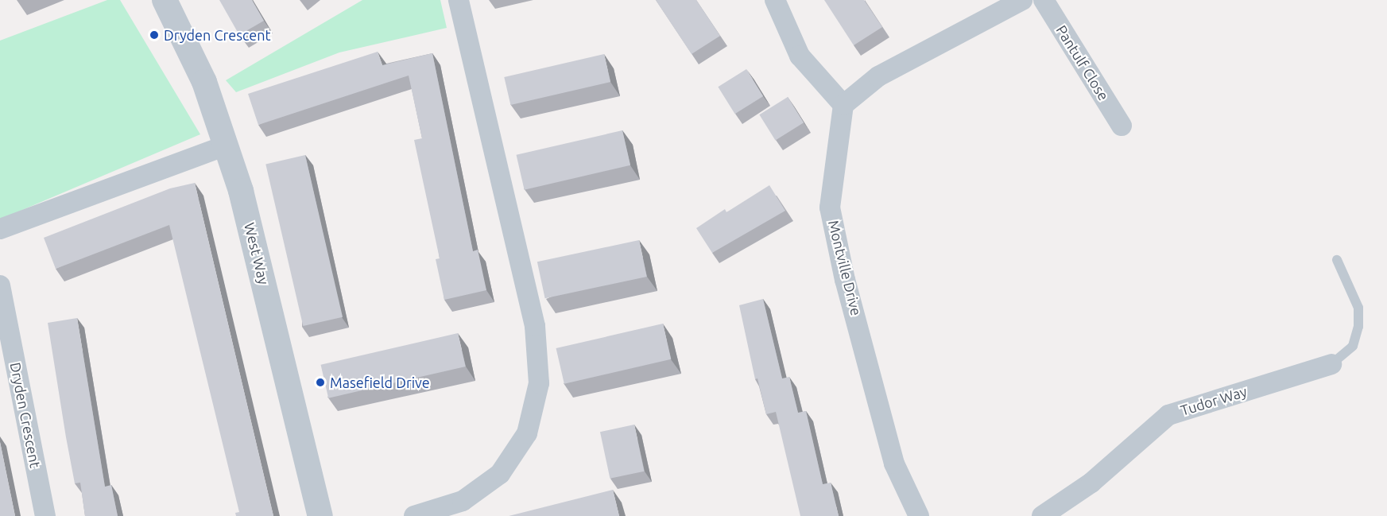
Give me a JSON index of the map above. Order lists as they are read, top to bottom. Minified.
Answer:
{"streets":{"street":["Pantulf Close","West Way","Montville Drive","Tudor Way","Dryden Crescent"]},"places":["Dryden Crescent","Masefield Drive"]}
